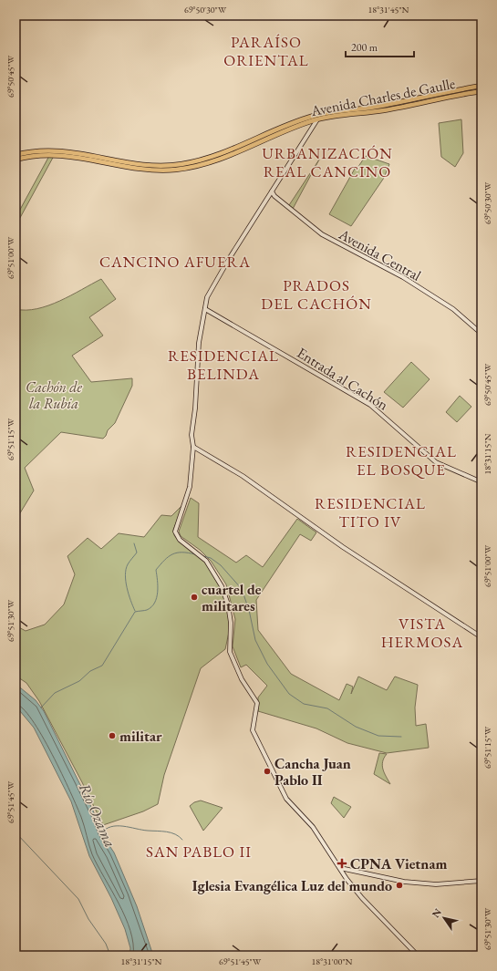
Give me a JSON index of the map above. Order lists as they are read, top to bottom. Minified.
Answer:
{"streets":{"main road":["Avenida Charles de Gaulle","Avenida Central","Entrada al Cachón"]},"districts":["PARAÍSO ORIENTAL","URBANIZACIÓN REAL CANCINO","CANCINO AFUERA","PRADOS DEL CACHÓN","RESIDENCIAL BELINDA","RESIDENCIAL EL BOSQUE","RESIDENCIAL TITO IV","VISTA HERMOSA","SAN PABLO II"],"water":["Río Ozama"],"parks":["Cachón de la Rubia"],"places":{"other":["cuartel de militares","militar","Cancha Juan Pablo II","Iglesia Evangélica Luz del mundo"],"health":["CPNA Vietnam"]},"scale_bar":"200 m","north":"top left","coordinates":["69°50'30\"W","18°31'45\"N","69°50'45\"W","69°51'00\"W","69°51'15\"W","18°31'15\"N","69°51'30\"W","69°51'45\"W","18°31'00\"N"]}
